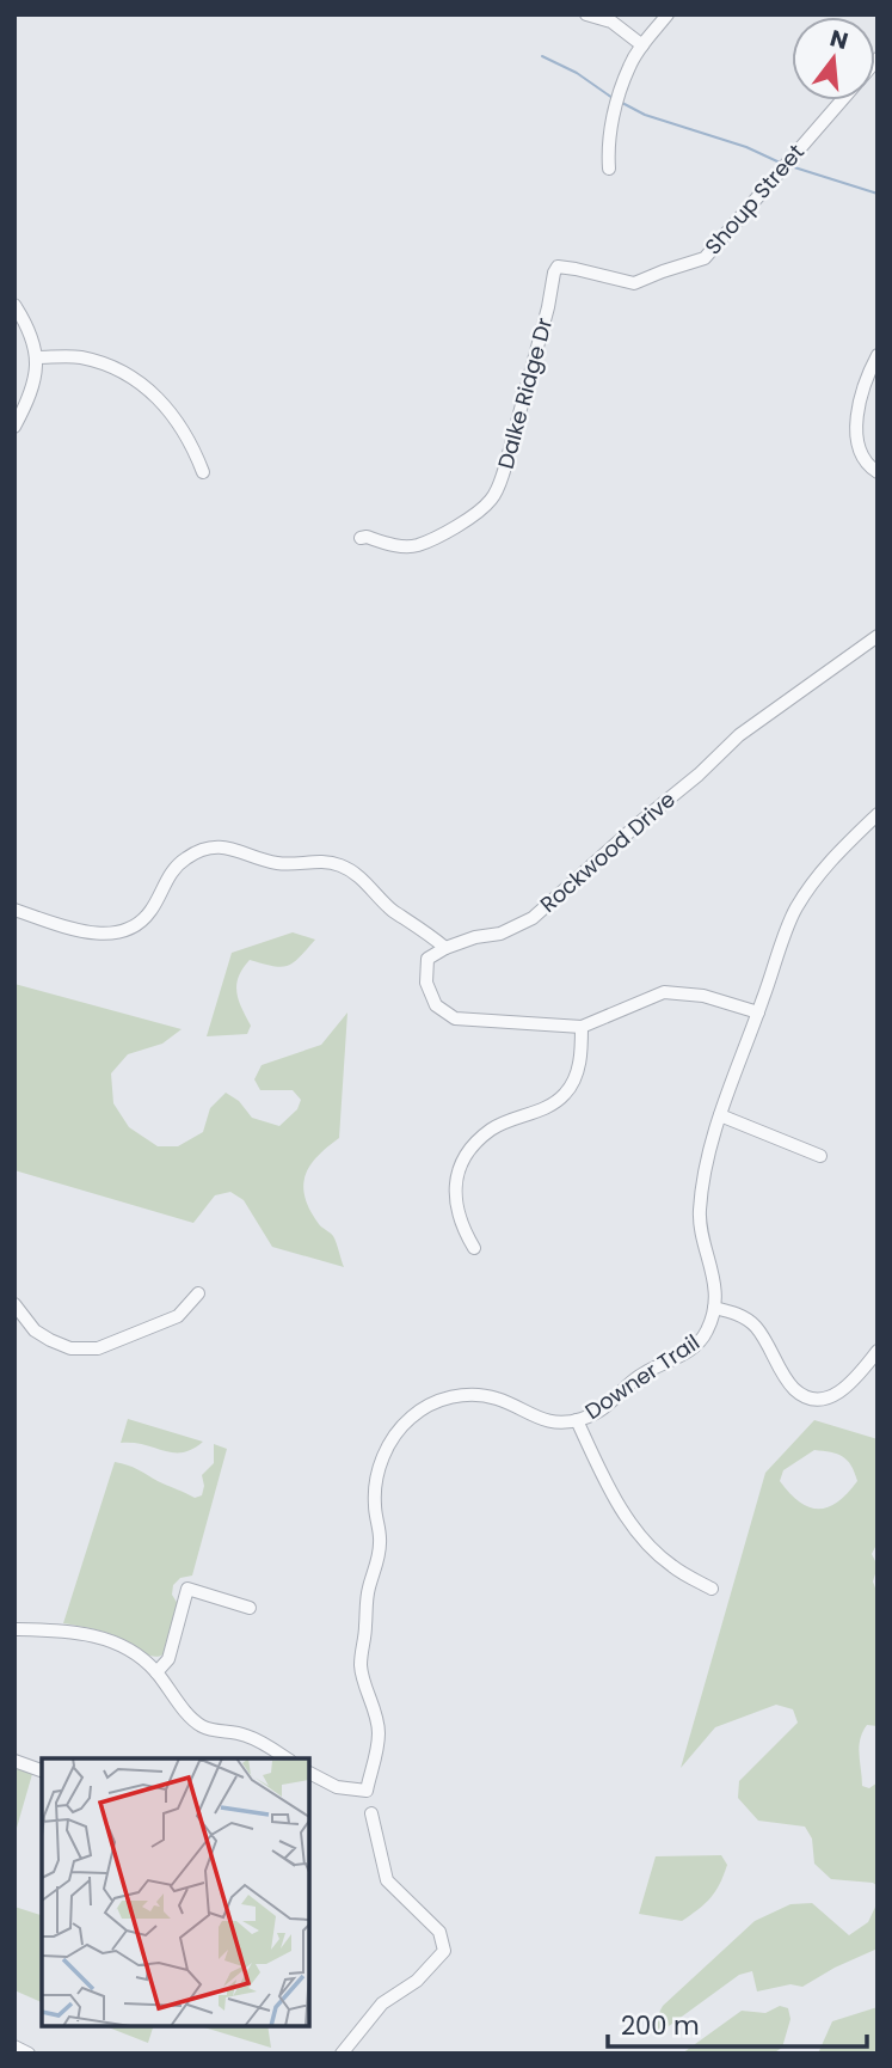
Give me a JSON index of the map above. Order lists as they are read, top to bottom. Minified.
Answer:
{"streets":{"street":["Shoup Street","Dalke Ridge Dr","Rockwood Drive","Downer Trail"]},"crossings":[["Shoup Street","Dalke Ridge Dr"]],"scale_bar":"200 m","north":"top"}
